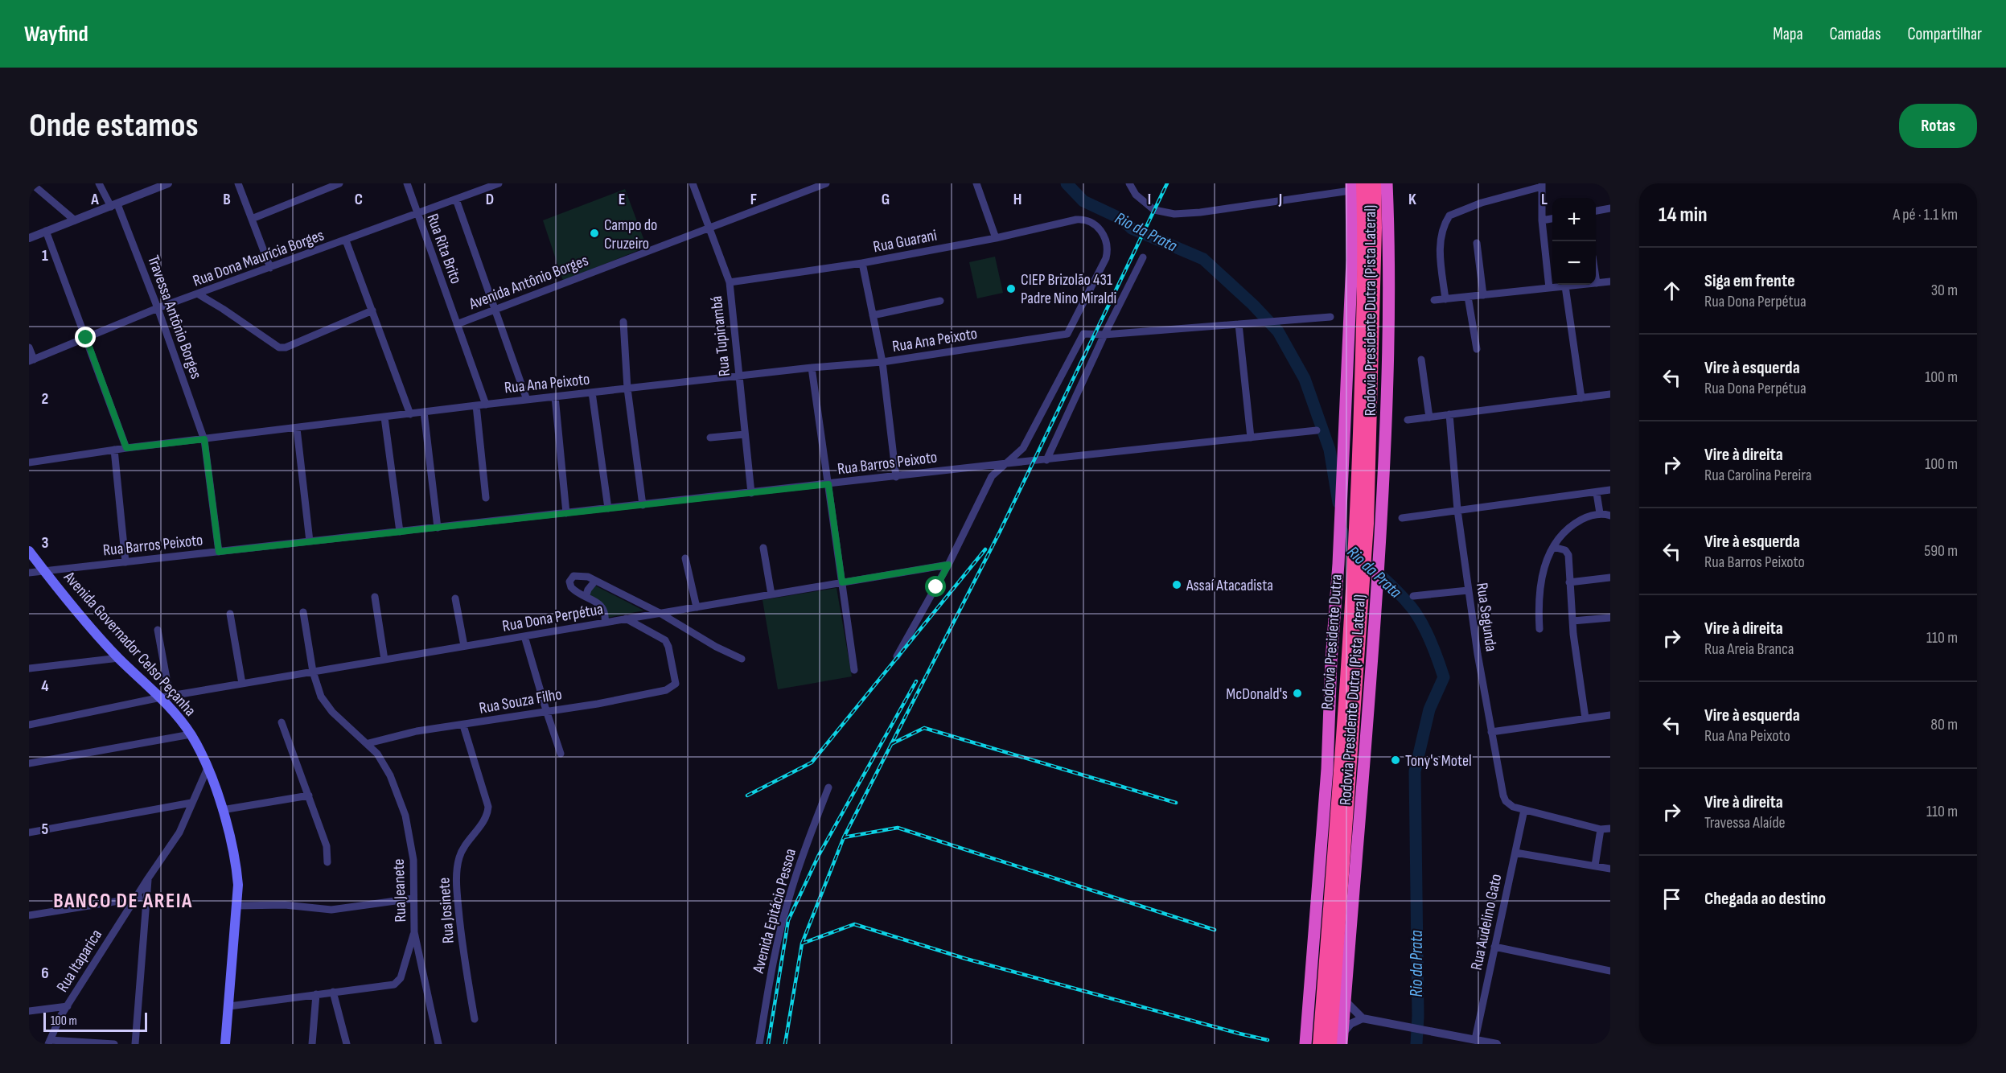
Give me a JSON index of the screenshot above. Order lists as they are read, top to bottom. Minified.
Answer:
{"streets":{"highway":["Rodovia Presidente Dutra (Pista Lateral)","Rodovia Presidente Dutra"],"main road":["Avenida Governador Celso Peçanha"],"street":["Rua Guarani","Rua Rita Brito","Rua Dona Maurícia Borges","Avenida Antônio Borges","Travessa Antônio Borges","Rua Tupinambá","Rua Ana Peixoto","Rua Barros Peixoto","Rua Dona Perpétua","Rua Segunda","Rua Souza Filho","Rua Jeanete","Rua Josinete","Avenida Epitácio Pessoa","Rua Audelino Gato","Rua Itaparica"]},"crossings":[["Rua Guarani","Rua Tupinambá"],["Rua Guarani","Rua Ana Peixoto"],["Rua Rita Brito","Rua Dona Maurícia Borges"],["Rua Rita Brito","Avenida Antônio Borges"],["Rua Rita Brito","Rua Ana Peixoto"],["Rua Dona Maurícia Borges","Travessa Antônio Borges"],["Avenida Antônio Borges","Rua Tupinambá"],["Travessa Antônio Borges","Rua Ana Peixoto"],["Travessa Antônio Borges","Rua Barros Peixoto"],["Rua Tupinambá","Rua Ana Peixoto"],["Rua Tupinambá","Rua Barros Peixoto"],["Rua Barros Peixoto","Avenida Governador Celso Peçanha"],["Rua Dona Perpétua","Avenida Governador Celso Peçanha"],["Rua Dona Perpétua","Rua Souza Filho"],["Rua Dona Perpétua","Rua Jeanete"],["Rua Segunda","Rua Audelino Gato"],["Avenida Governador Celso Peçanha","Rua Itaparica"],["Rua Souza Filho","Rua Jeanete"],["Rua Souza Filho","Rua Josinete"]],"districts":["BANCO DE AREIA"],"water":["Rio da Prata"],"places":["Campo do Cruzeiro","CIEP Brizolão 431 Padre Nino Miraldi","Assaí Atacadista","McDonald's","Tony's Motel"],"scale_bar":"100 m","page":{"header":"Wayfind","nav":["Mapa","Camadas","Compartilhar"],"buttons":"Rotas","title":"Onde estamos","heading":["14 min","A pé · 1.1 km"],"map_buttons":["+","−"],"list":[["Siga em frente","Rua Dona Perpétua","30 m"],["Vire à esquerda","Rua Dona Perpétua","100 m"],["Vire à direita","Rua Carolina Pereira","100 m"],["Vire à esquerda","Rua Barros Peixoto","590 m"],["Vire à direita","Rua Areia Branca","110 m"],["Vire à esquerda","Rua Ana Peixoto","80 m"],["Vire à direita","Travessa Alaíde","110 m"],"Chegada ao destino"],"scale":"100 m"},"grid":{"columns":["A","B","C","D","E","F","G","H","I","J","K","L"],"rows":["1","2","3","4","5","6"]}}
